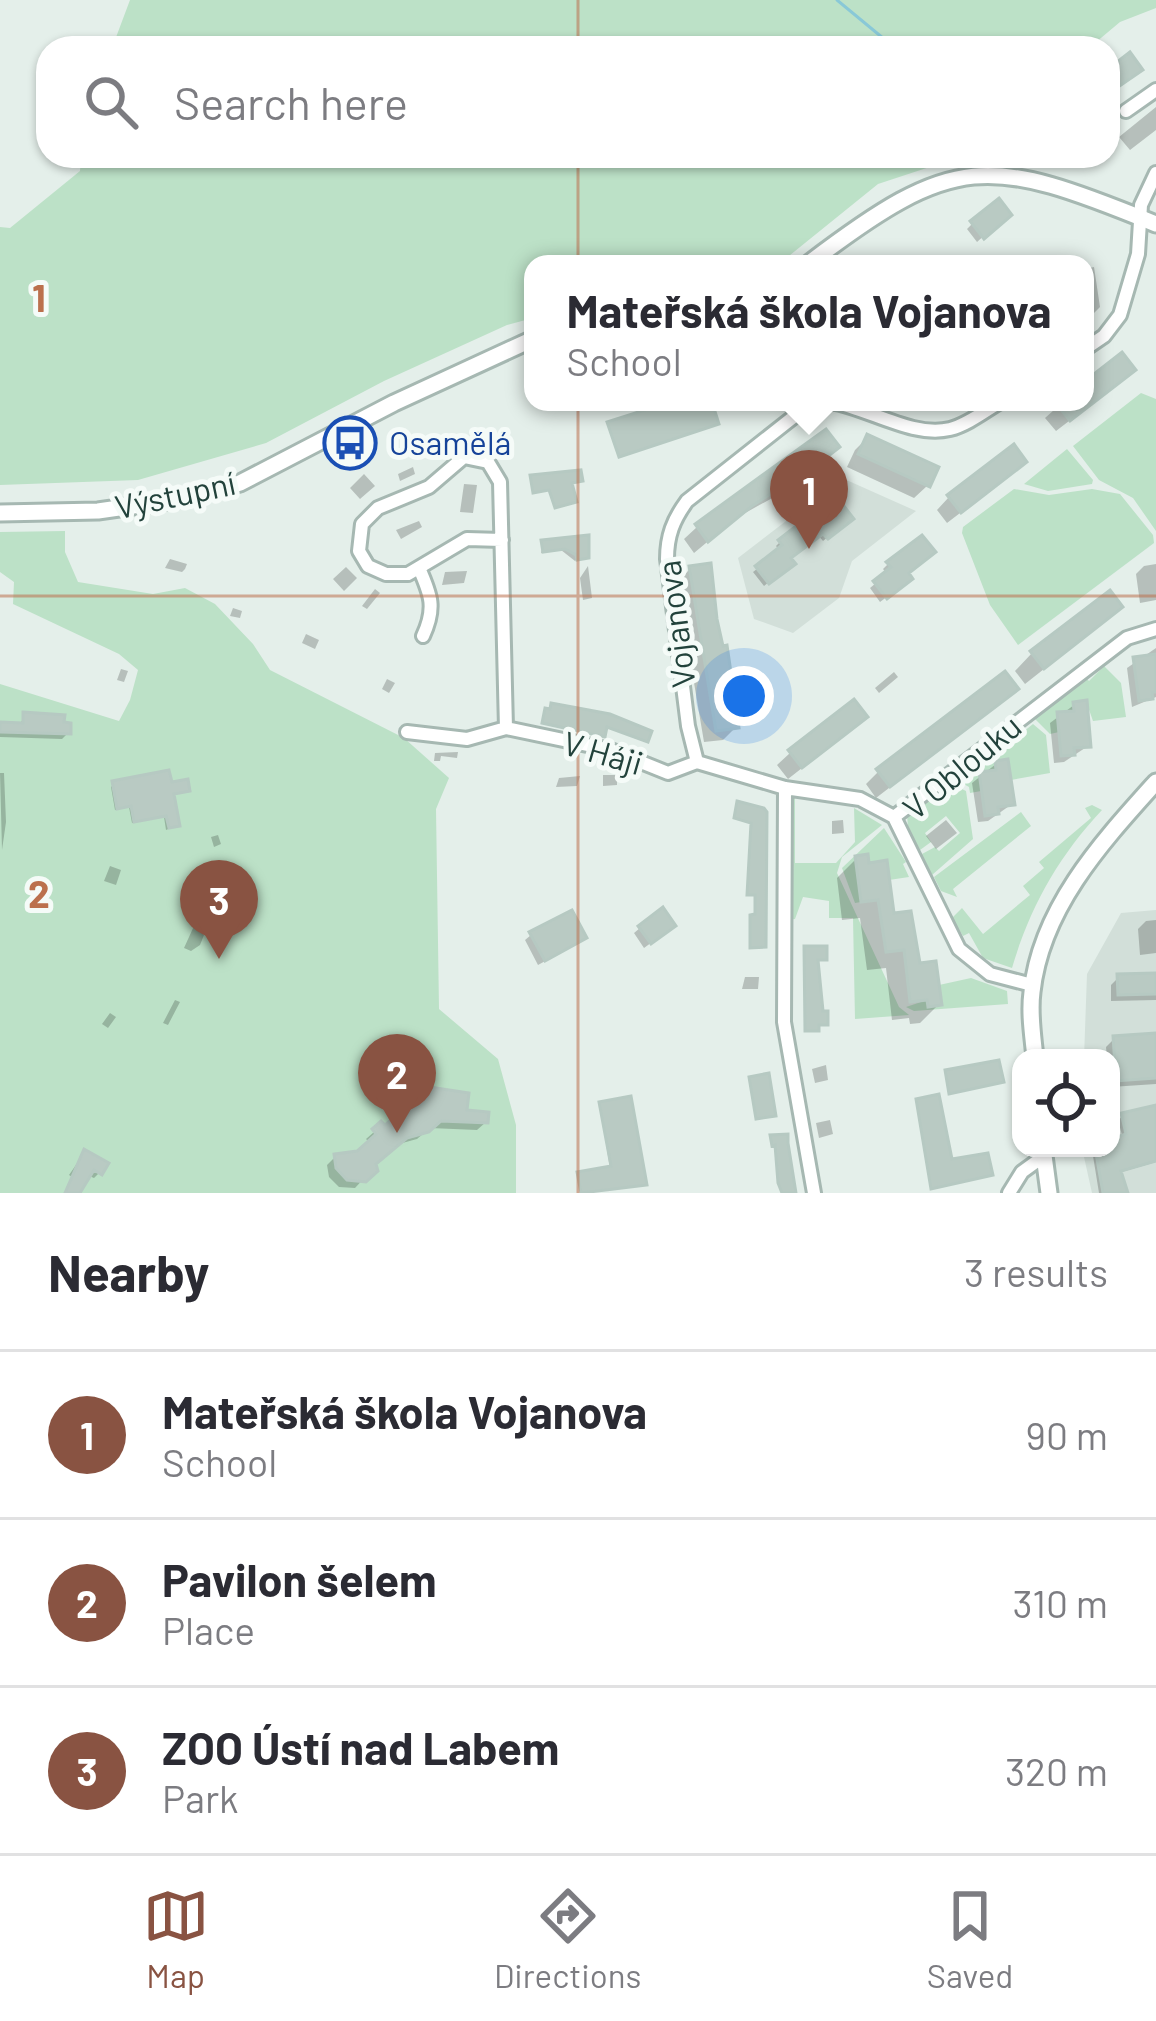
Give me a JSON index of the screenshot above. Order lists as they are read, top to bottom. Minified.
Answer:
{"streets":{"street":["Výstupní","Vojanova","V Háji","V Oblouku"]},"crossings":[["Vojanova","V Háji"]],"places":{"bus stop":["Osamělá"]},"page":{"search":"Search here","popup":["Mateřská škola Vojanova","School"],"pins":["1","3","2"],"heading":["Nearby","3 results"],"list":[{"mark":"1","name":"Mateřská škola Vojanova","note":"School","value":"90 m"},{"mark":"2","name":"Pavilon šelem","note":"Place","value":"310 m"},{"mark":"3","name":"ZOO Ústí nad Labem","note":"Park","value":"320 m"}],"nav":["Map","Directions","Saved"]},"grid":{"rows":["1","2"]}}
